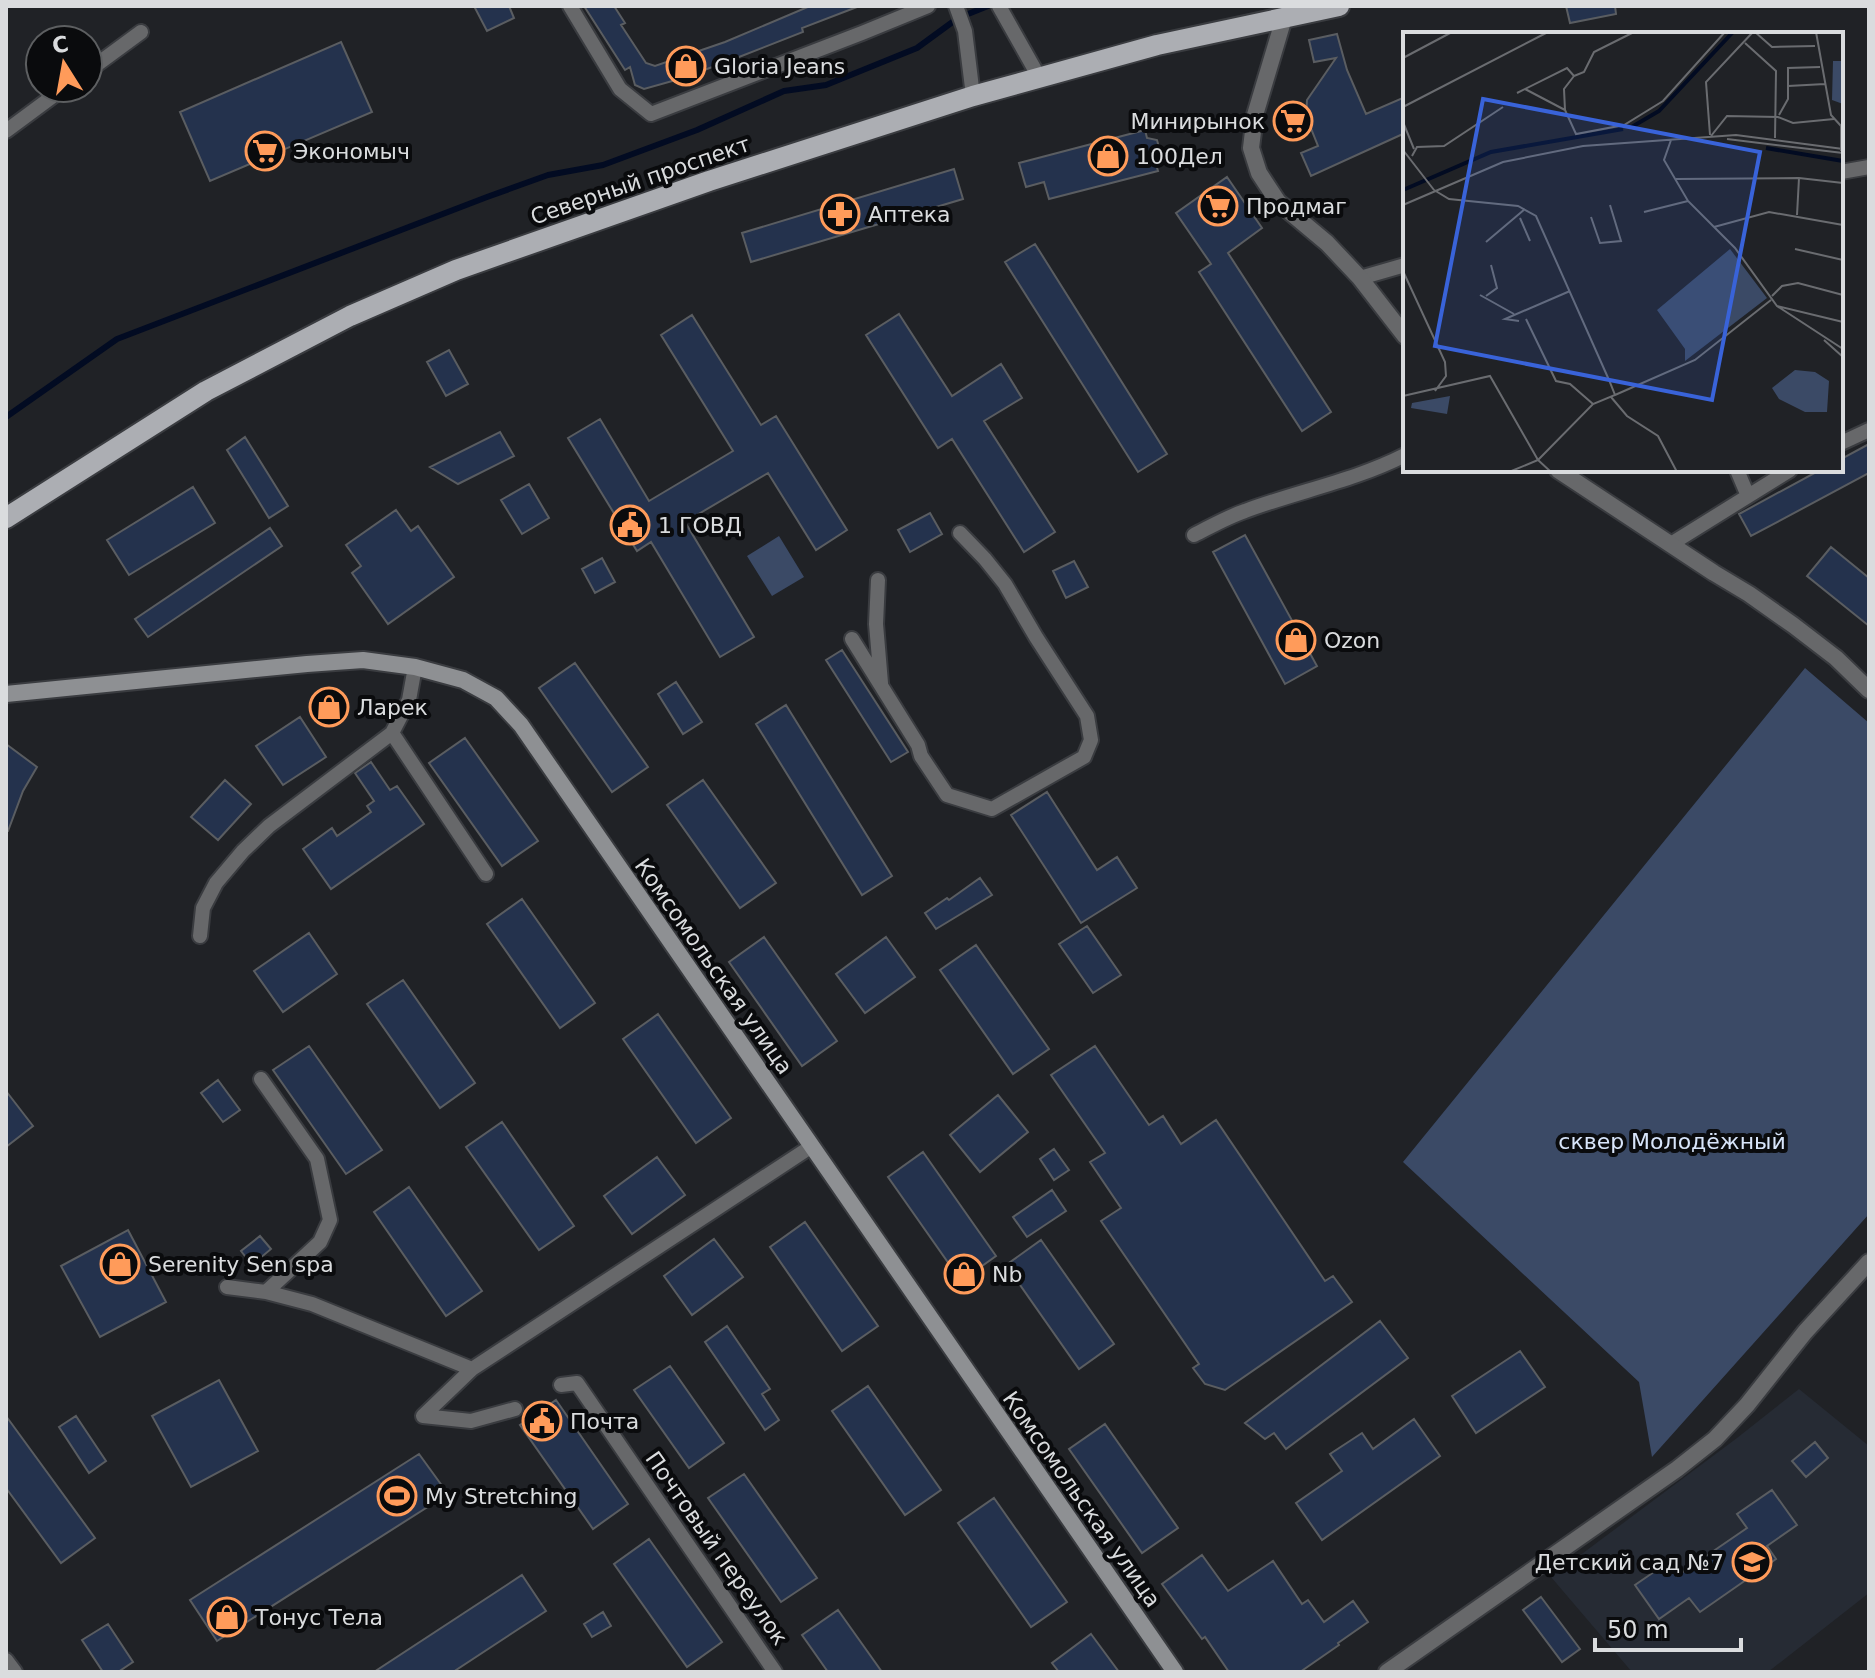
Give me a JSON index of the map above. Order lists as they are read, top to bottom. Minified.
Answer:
{"streets":{"main road":["Северный проспект","Комсомольская улица"],"street":["Почтовый переулок"]},"parks":["сквер Молодёжный"],"places":{"shop":["Gloria Jeans","100Дел","Ozon","Ларек","Serenity Sen spa","Nb","Тонус Тела"],"supermarket":["Минирынок","Экономыч","Продмаг"],"pharmacy":["Аптека"],"public building":["1 ГОВД","Почта"],"sports":["My Stretching"],"school or university":["Детский сад №7"]},"scale_bar":"50 m","north":"top"}
